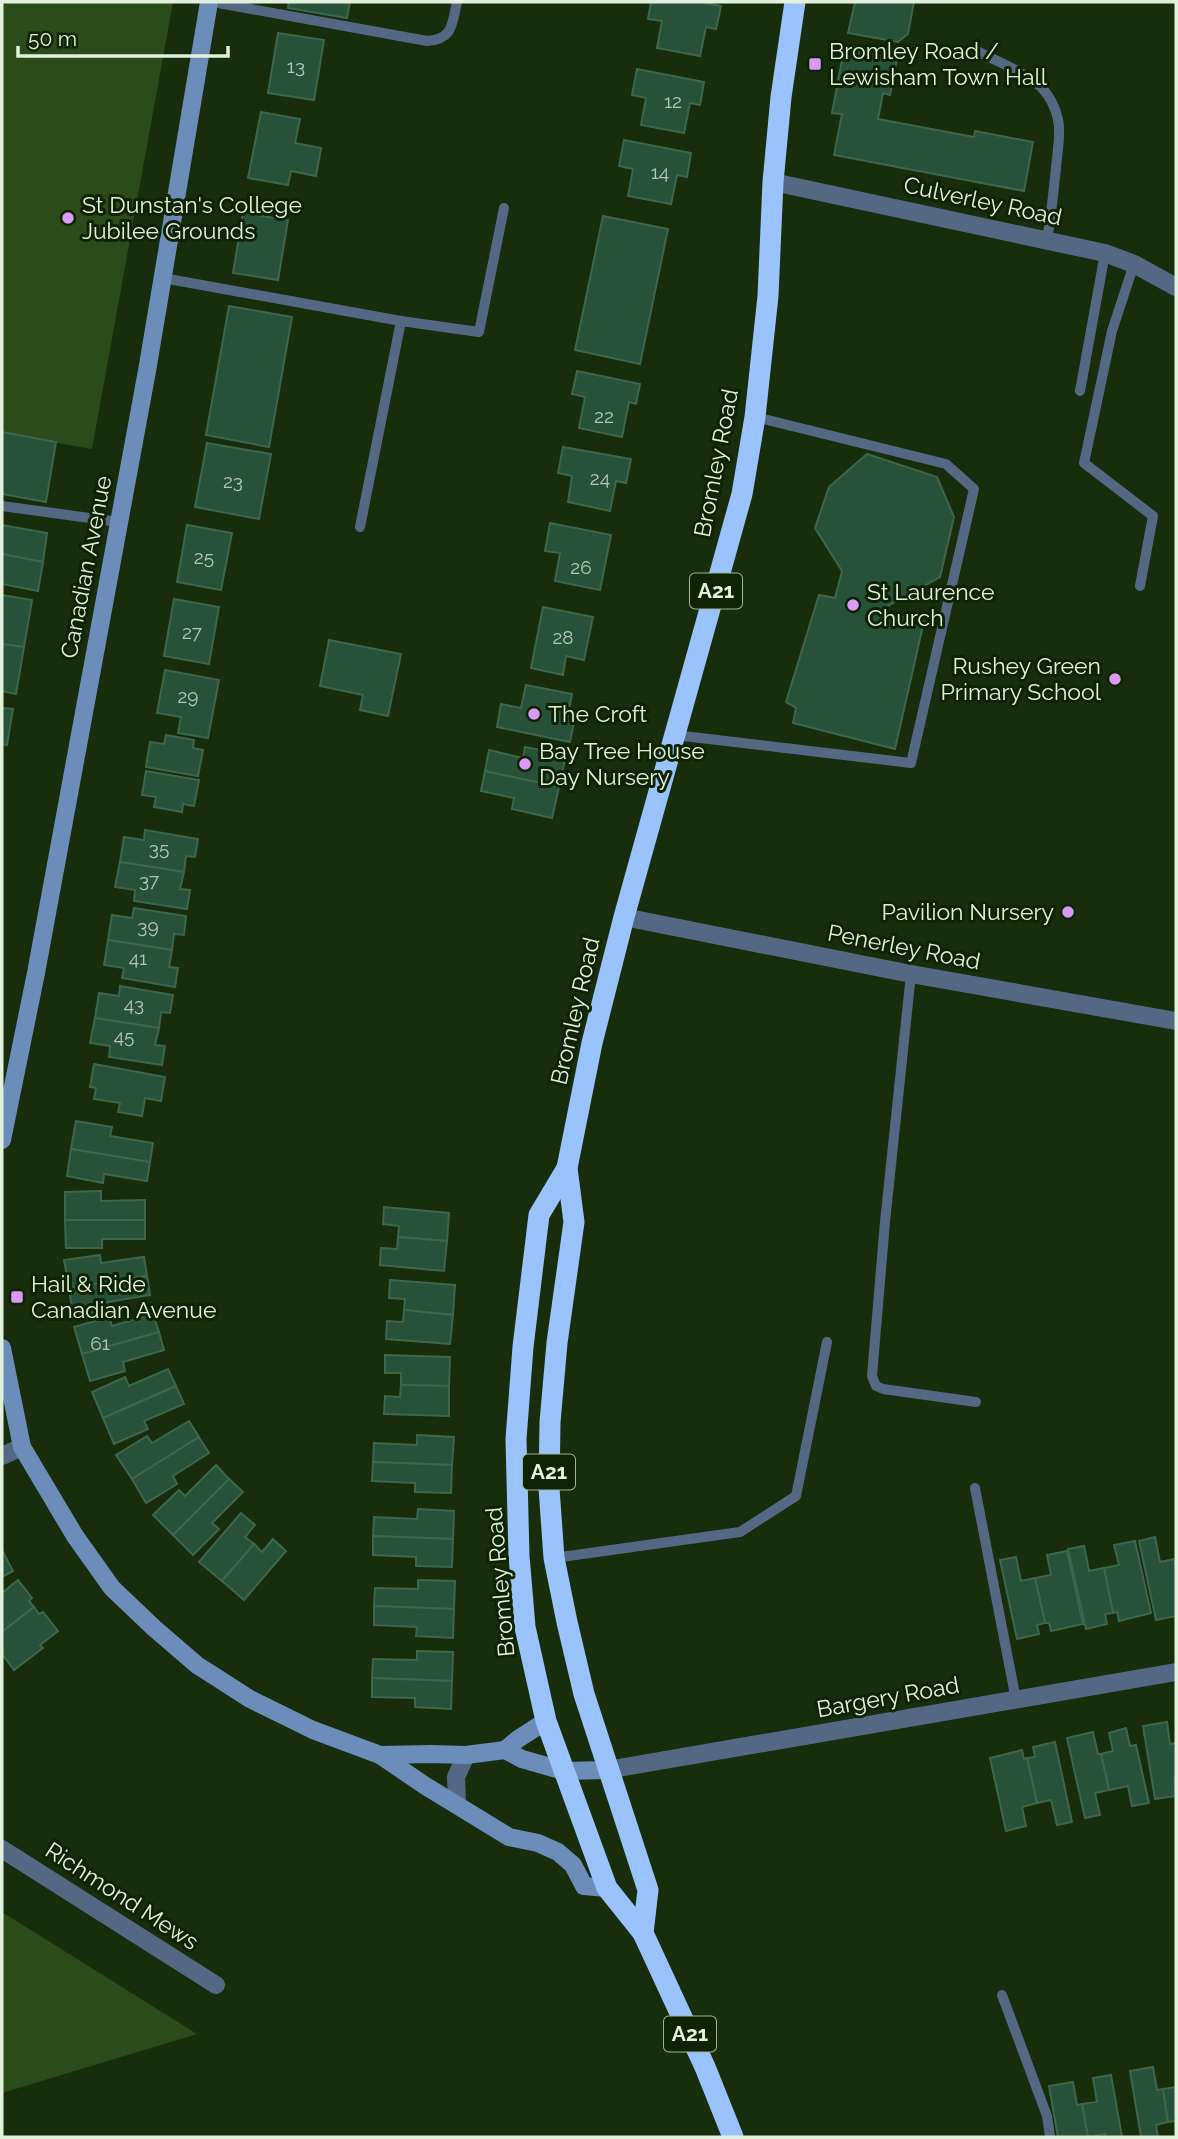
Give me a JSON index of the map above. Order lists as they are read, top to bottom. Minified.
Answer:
{"streets":{"highway":["Bromley Road","A21"],"street":["Culverley Road","Canadian Avenue","Penerley Road","Bargery Road","Richmond Mews"]},"crossings":[["Culverley Road","Bromley Road"],["Bromley Road","Penerley Road"],["Bromley Road","Bargery Road"]],"places":{"transit":["Bromley Road / Lewisham Town Hall","Hail & Ride Canadian Avenue"],"other":["St Dunstan's College Jubilee Grounds","St Laurence Church","Rushey Green Primary School","The Croft","Bay Tree House Day Nursery","Pavilion Nursery"]},"house_numbers":["13","12","14","22","24","23","25","26","27","28","29","35","37","39","41","43","45","61"],"scale_bar":"50 m"}
